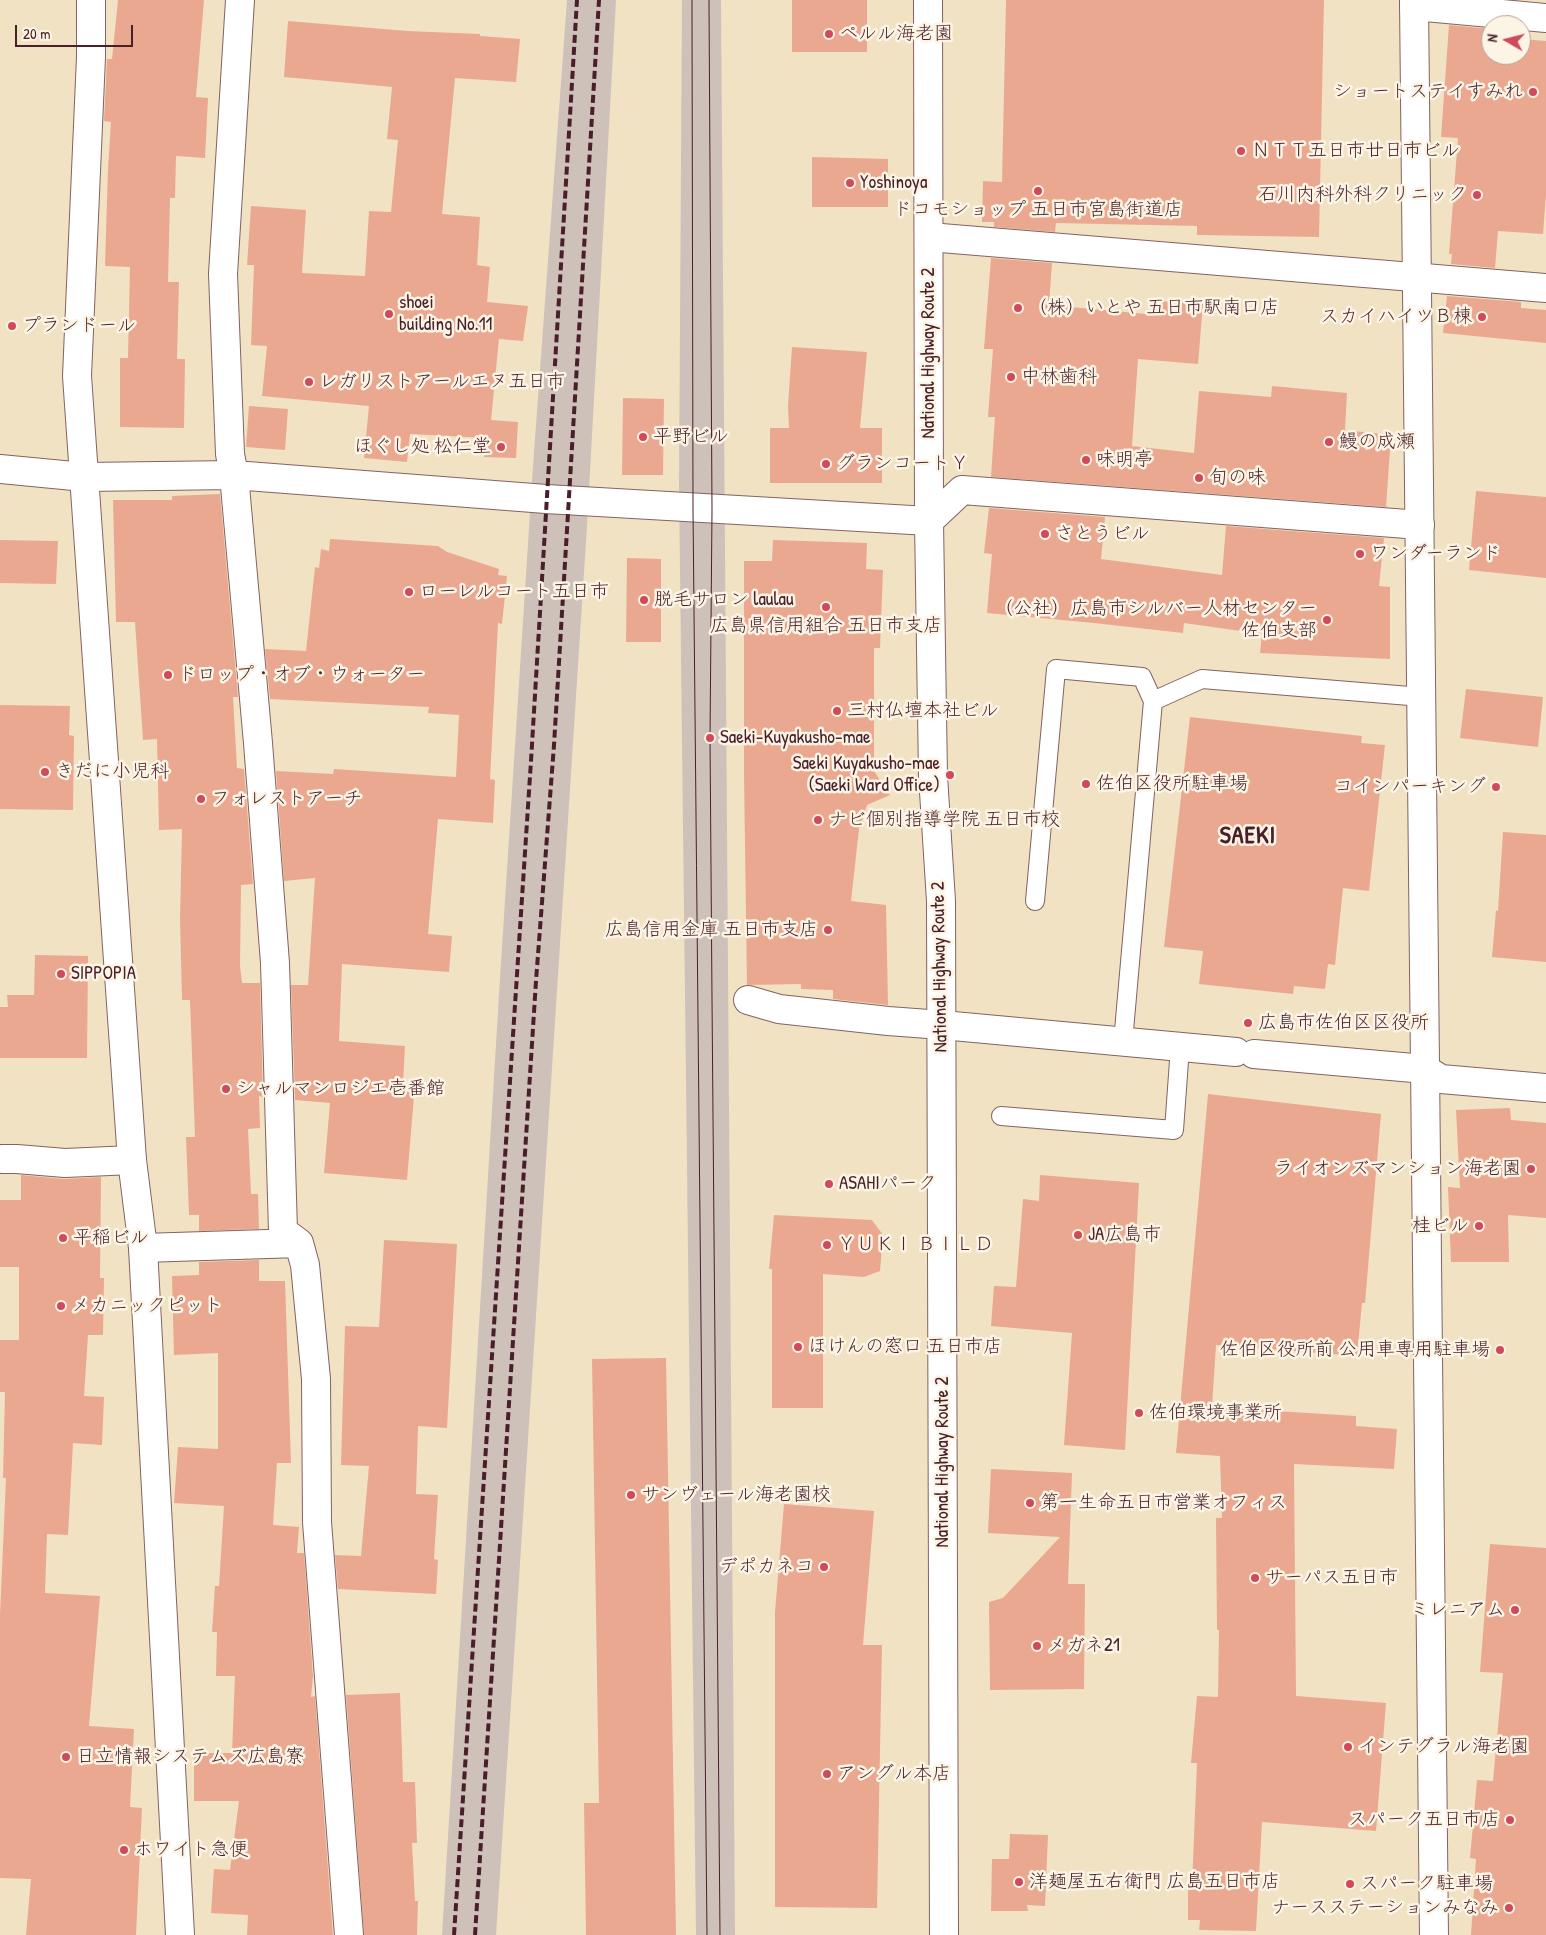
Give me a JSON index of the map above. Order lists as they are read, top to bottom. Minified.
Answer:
{"streets":{"main road":["National Highway Route 2"]},"districts":["SAEKI"],"places":["ペルル海老園","ショートステイすみれ","ＮＴＴ五日市廿日市ビル","Yoshinoya","ドコモショップ 五日市宮島街道店","石川内科外科クリニック","（株）いとや 五日市駅南口店","shoei building No.11","スカイハイツＢ棟","プランドール","中林歯科","レガリストアールエヌ五日市","平野ビル","鰻の成瀬","ほぐし処 松仁堂","味明亭","グランコートＹ","旬の味","さとうビル","ワンダーランド","ローレルコート五日市","脱毛サロン laulau","広島県信用組合 五日市支店","（公社）広島市シルバー人材センター 佐伯支部","ドロップ・オブ・ウォーター","三村仏壇本社ビル","Saeki-Kuyakusho-mae","きだに小児科","Saeki Kuyakusho-mae (Saeki Ward Office)","佐伯区役所駐車場","コインパーキング","フォレストアーチ","ナビ個別指導学院 五日市校","広島信用金庫 五日市支店","SIPPOPIA","広島市佐伯区区役所","シャルマンロジエ壱番館","ライオンズマンション海老園","ASAHIパーク","桂ビル","JA広島市","平稲ビル","ＹＵＫＩ ＢＩＬＤ","メカニックピット","ほけんの窓口 五日市店","佐伯区役所前 公用車専用駐車場","佐伯環境事業所","サンヴェール海老園校","第一生命五日市営業オフィス","デポカネコ","サーパス五日市","ミレニアム","メガネ21","インテグラル海老園","日立情報システムズ広島寮","アングル本店","スパーク五日市店","ホワイト急便","洋麺屋五右衛門 広島五日市店","スパーク駐車場","ナースステーションみなみ"],"scale_bar":"20 m","north":"left"}
